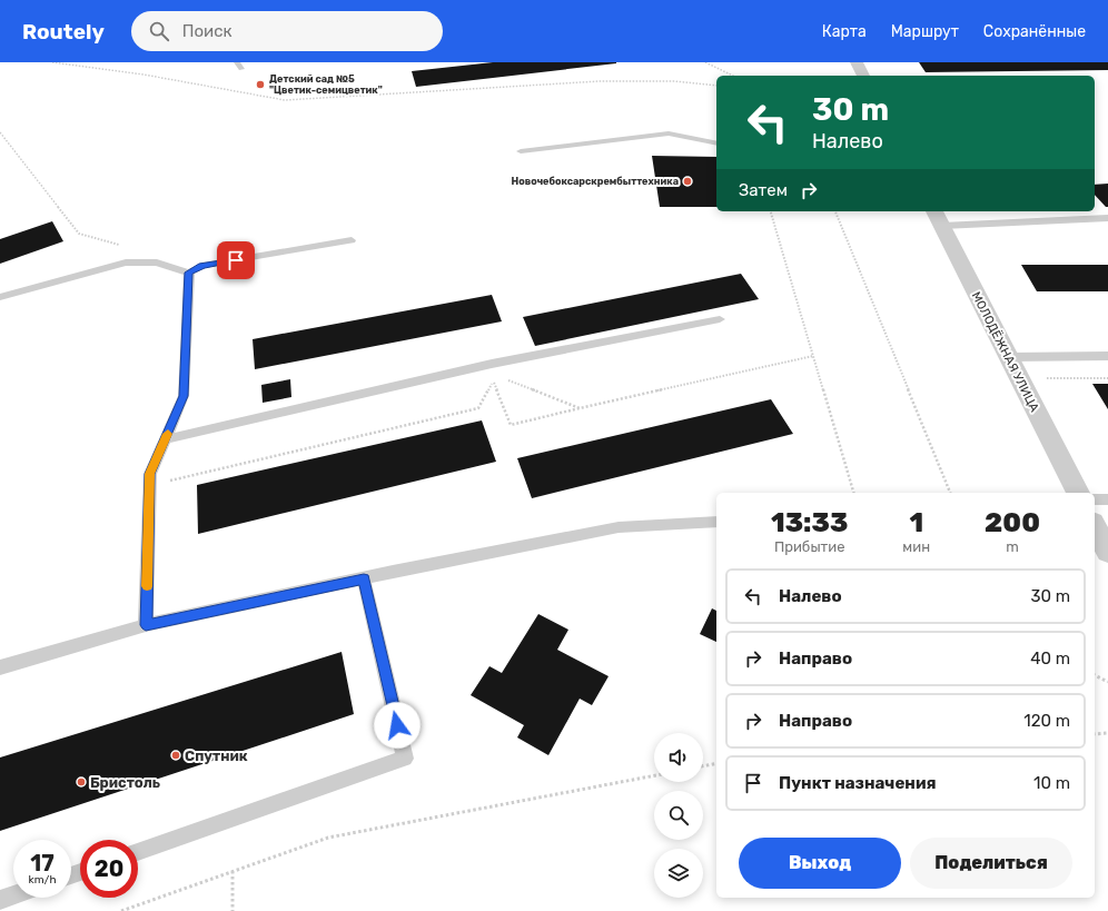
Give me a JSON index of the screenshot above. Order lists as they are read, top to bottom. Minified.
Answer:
{"streets":{"street":["МОЛОДЁЖНАЯ УЛИЦА"]},"places":["Детский сад №5 \"Цветик-семицветик\"","Новочебоксарскрембыттехника","Спутник","Бристоль"],"page":{"header":"Routely","search":"Поиск","nav":["Карта","Маршрут","Сохранённые"],"turn":["30 m","Налево"],"then":"Затем","eta":["13:33","Прибытие","1","мин","200","m"],"list":[{"name":"Налево","value":"30 m"},{"name":"Направо","value":"40 m"},{"name":"Направо","value":"120 m"},{"name":"Пункт назначения","value":"10 m"}],"buttons":["Выход","Поделиться"],"speed":"17 km/h","limit":"20"}}
